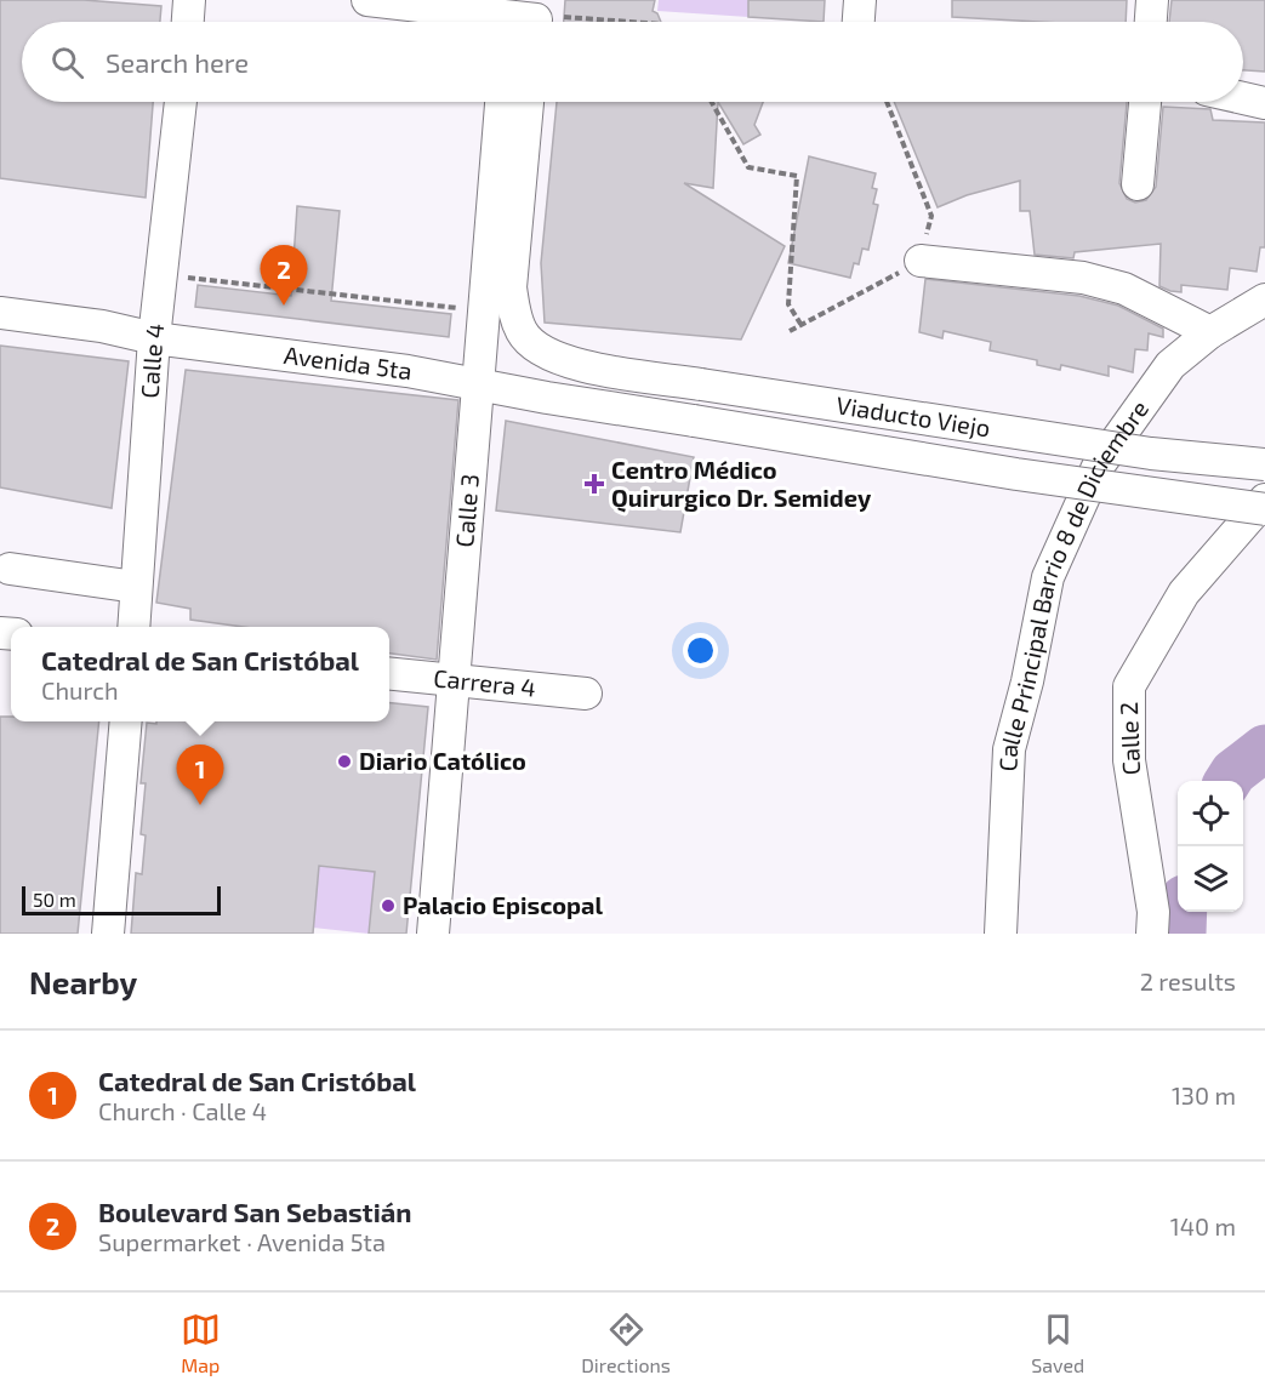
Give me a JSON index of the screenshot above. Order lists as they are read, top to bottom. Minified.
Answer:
{"streets":{"street":["Calle 4","Avenida 5ta","Viaducto Viejo","Calle 3","Calle Principal Barrio 8 de Diciembre","Carrera 4","Calle 2"]},"crossings":[["Calle 4","Avenida 5ta"],["Avenida 5ta","Viaducto Viejo"],["Avenida 5ta","Calle 3"],["Calle 3","Carrera 4"]],"places":{"health":["Centro Médico Quirurgico Dr. Semidey"],"other":["Diario Católico","Palacio Episcopal"]},"scale_bar":"50 m","page":{"search":"Search here","pins":["2","1"],"popup":["Catedral de San Cristóbal","Church"],"scale":"50 m","heading":["Nearby","2 results"],"list":[{"mark":"1","name":"Catedral de San Cristóbal","note":"Church · Calle 4","value":"130 m"},{"mark":"2","name":"Boulevard San Sebastián","note":"Supermarket · Avenida 5ta","value":"140 m"}],"nav":["Map","Directions","Saved"]}}
